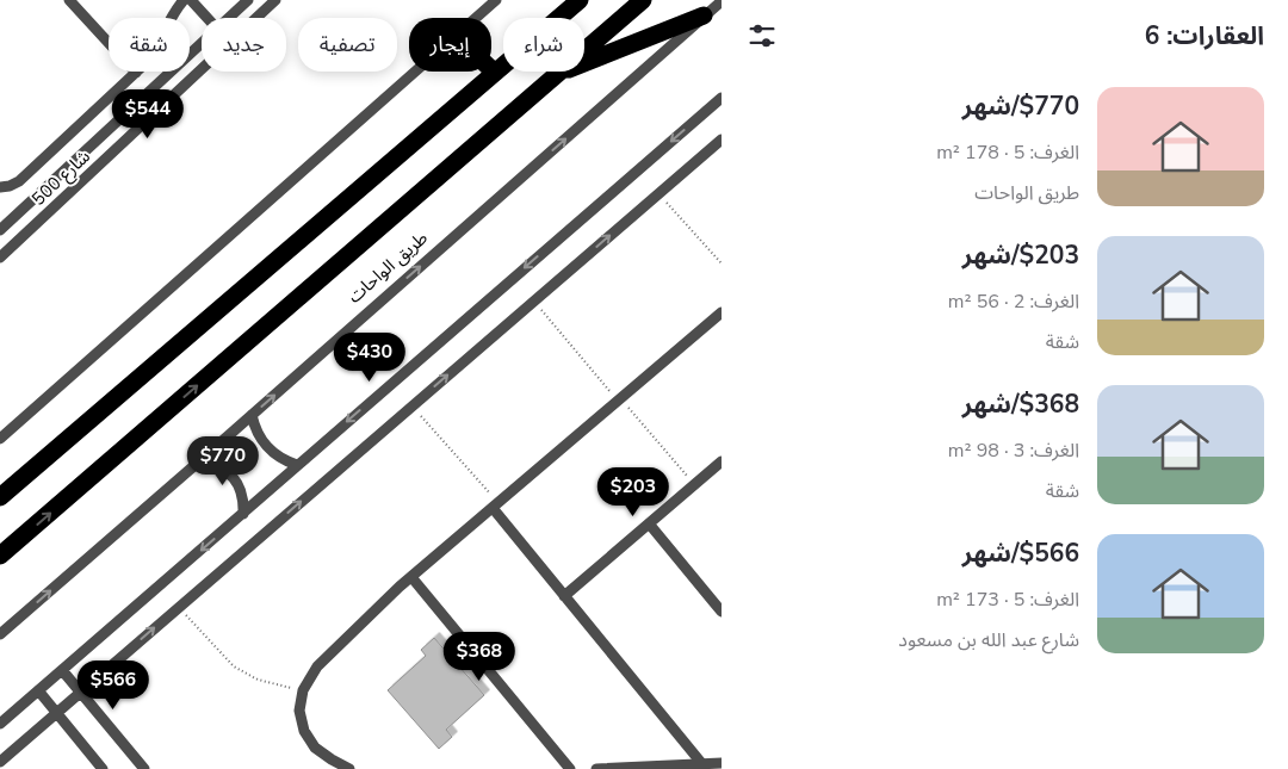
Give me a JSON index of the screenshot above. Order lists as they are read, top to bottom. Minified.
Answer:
{"streets":{"highway":["طريق الواحات"],"street":["شارع 500"]},"page":{"heading":"العقارات: 6","chip":["شراء","إيجار","تصفية","جديد","شقة"],"list":[{"name":"$770/شهر","note":"الغرف: 5 · 178 m² · طريق الواحات"},{"name":"$203/شهر","note":"الغرف: 2 · 56 m² · شقة"},{"name":"$368/شهر","note":"الغرف: 3 · 98 m² · شقة"},{"name":"$566/شهر","note":"الغرف: 5 · 173 m² · شارع عبد الله بن مسعود"}],"price":["$544","$430","$770","$203","$368","$566"]}}
